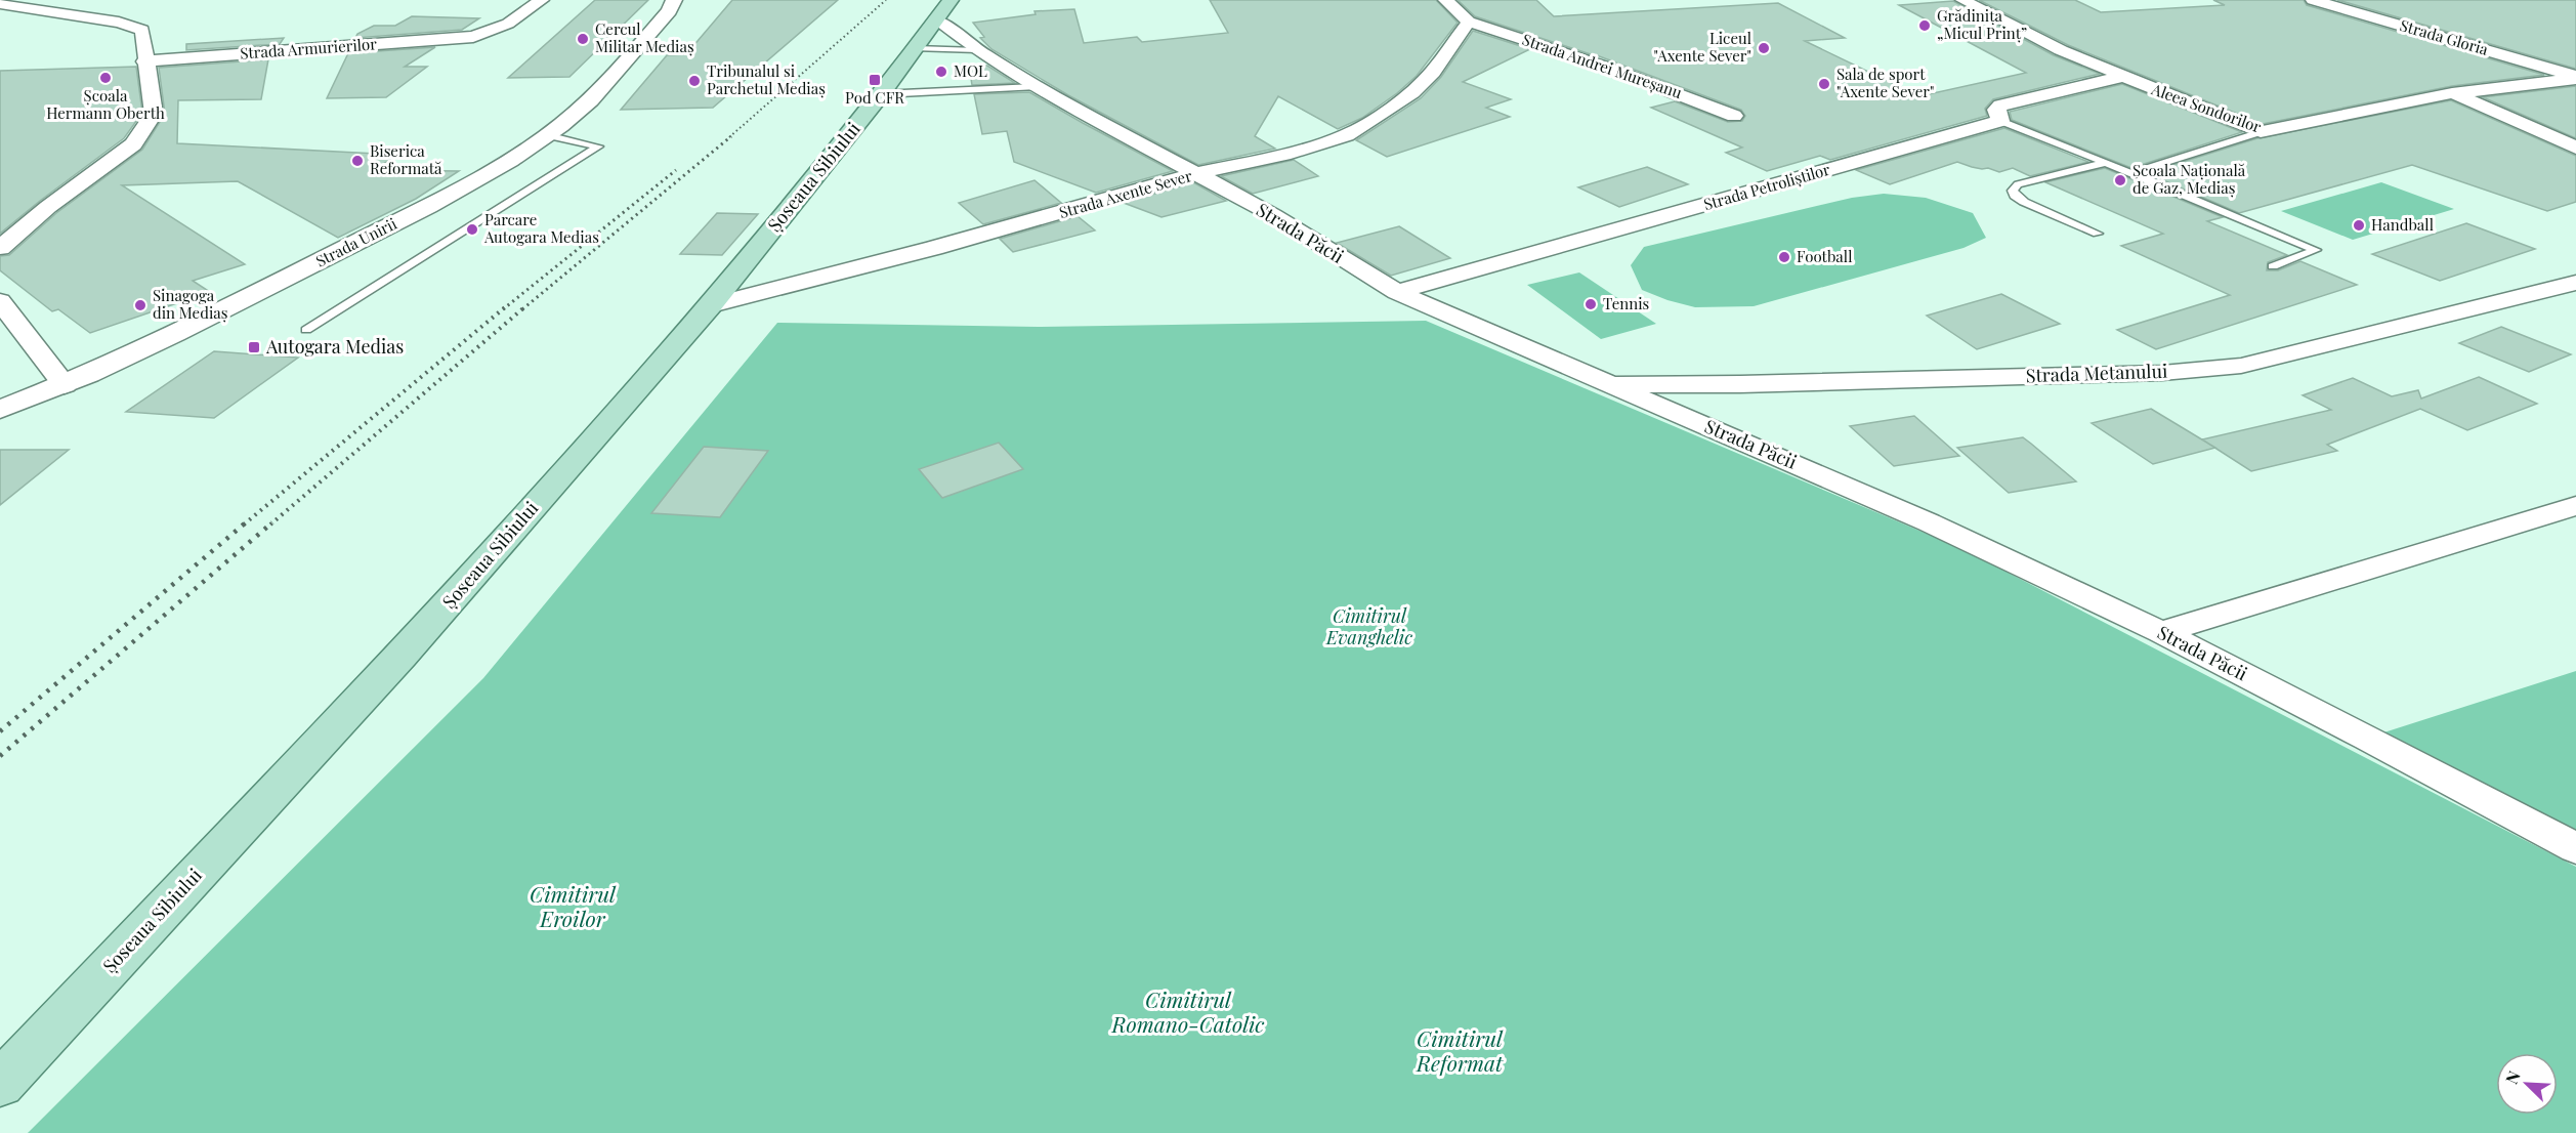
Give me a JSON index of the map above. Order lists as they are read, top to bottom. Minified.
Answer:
{"streets":{"main road":["Șoseaua Sibiului","Strada Unirii"],"street":["Strada Gloria","Strada Armurierilor","Strada Andrei Mureșanu","Aleea Sondorilor","Strada Petroliștilor","Strada Axente Sever","Strada Păcii","Strada Metanului"]},"crossings":[["Strada Gloria","Aleea Sondorilor"],["Strada Andrei Mureșanu","Strada Axente Sever"],["Șoseaua Sibiului","Strada Axente Sever"],["Șoseaua Sibiului","Strada Păcii"],["Strada Petroliștilor","Strada Păcii"],["Strada Axente Sever","Strada Păcii"],["Strada Păcii","Strada Metanului"]],"parks":["Cimitirul Evanghelic","Cimitirul Eroilor","Cimitirul Romano-Catolic","Cimitirul Reformat"],"places":{"other":["Grădinița „Micul Prinț”","Cercul Militar Mediaș","Liceul \"Axente Sever\"","MOL","Școala Hermann Oberth","Tribunalul si Parchetul Mediaș","Sala de sport \"Axente Sever\"","Biserica Reformată","Școala Națională de Gaz, Mediaș","Handball","Parcare Autogara Medias","Football","Tennis","Sinagoga din Mediaș"],"transit":["Pod CFR","Autogara Medias"]},"north":"top left"}
